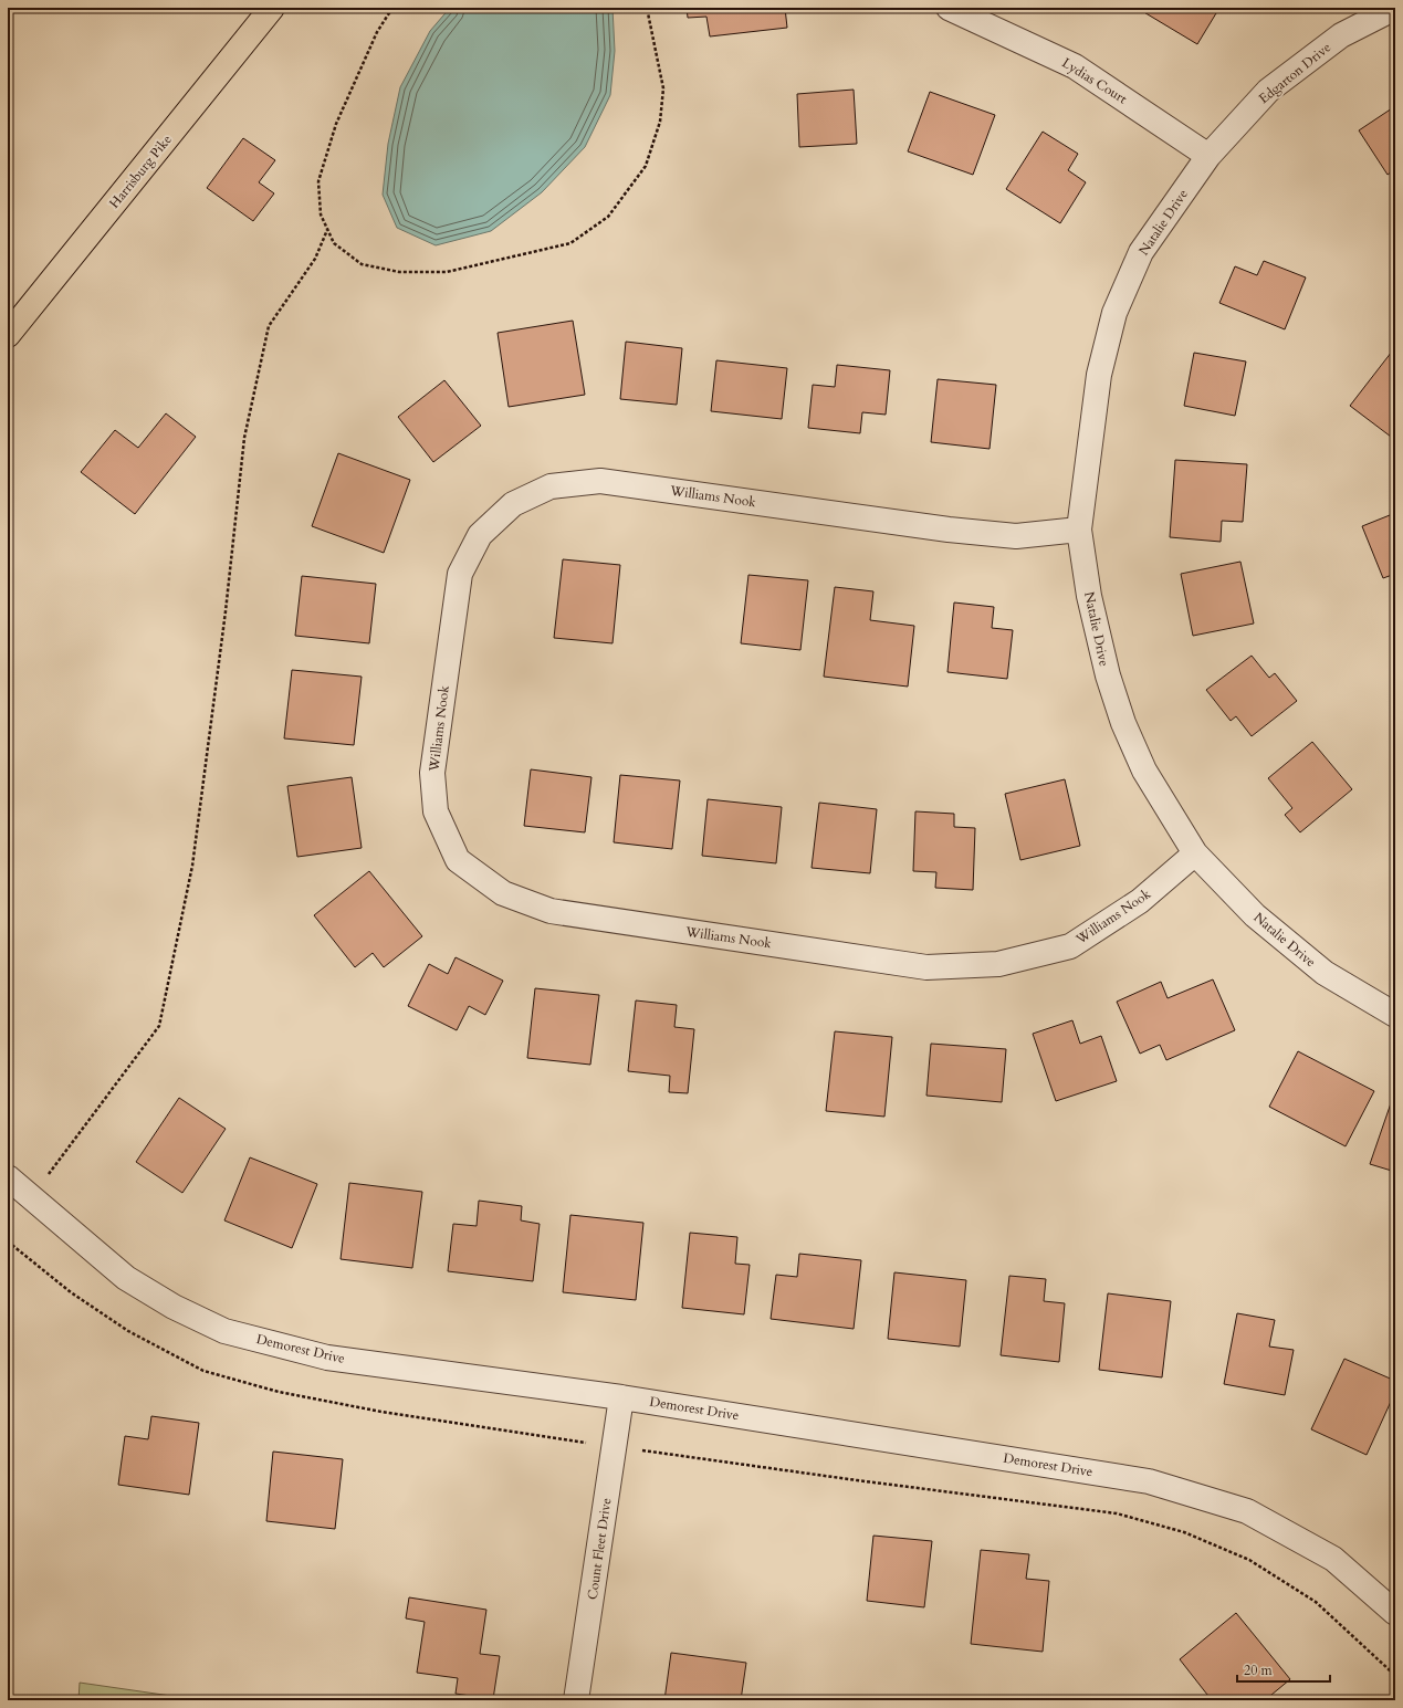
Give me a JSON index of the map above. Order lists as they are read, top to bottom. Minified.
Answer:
{"streets":{"main road":["Harrisburg Pike"],"street":["Edgarton Drive","Lydias Court","Natalie Drive","Williams Nook","Demorest Drive","Count Fleet Drive"]},"crossings":[["Edgarton Drive","Lydias Court"],["Edgarton Drive","Natalie Drive"],["Lydias Court","Natalie Drive"],["Natalie Drive","Williams Nook"],["Demorest Drive","Count Fleet Drive"]],"scale_bar":"20 m"}
